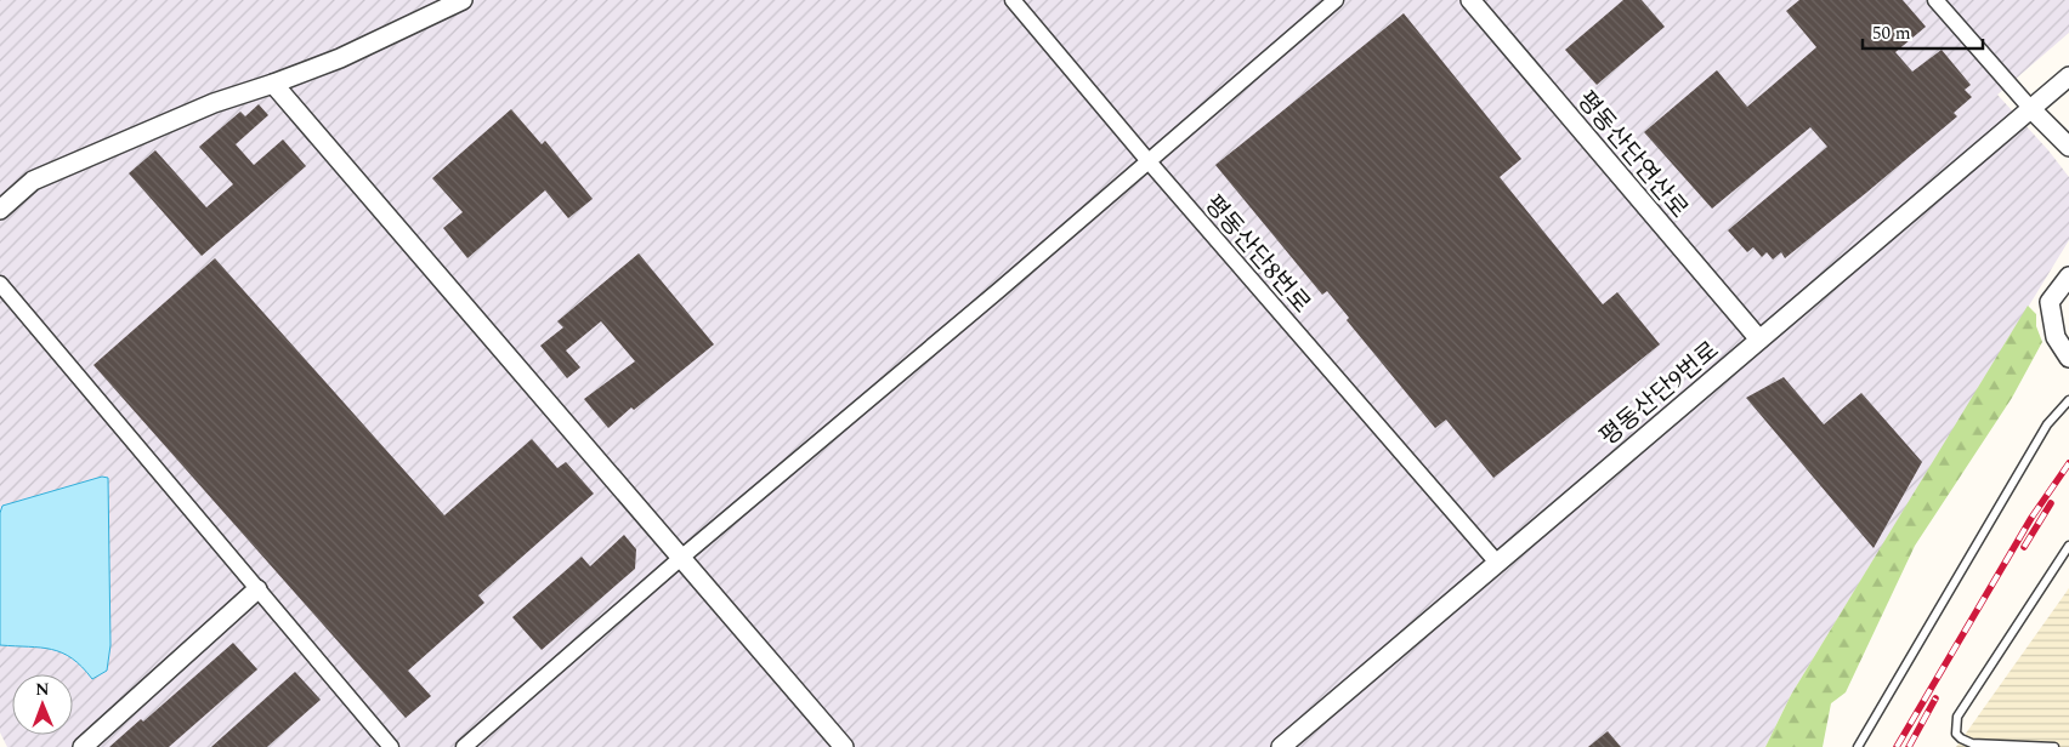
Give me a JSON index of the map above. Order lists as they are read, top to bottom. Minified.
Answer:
{"streets":{"street":["평동산단연산로","평동산단8번로","평동산단9번로"]},"crossings":[["평동산단연산로","평동산단9번로"],["평동산단8번로","평동산단9번로"]],"scale_bar":"50 m","north":"top"}
